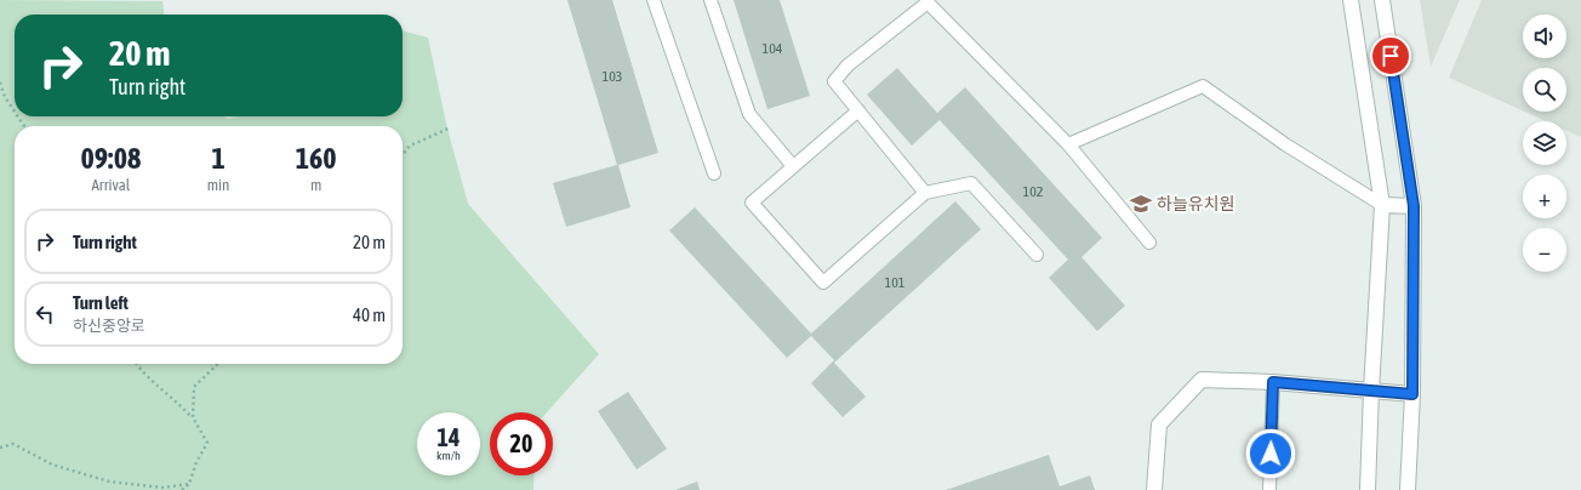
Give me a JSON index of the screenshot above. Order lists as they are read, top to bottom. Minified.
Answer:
{"places":{"school or university":["하늘유치원"]},"house_numbers":["104","103","102","101"],"page":{"map_buttons":["+","−"],"turn":["20 m","Turn right"],"eta":["09:08","Arrival","1","min","160","m"],"list":[{"name":"Turn right","value":"20 m"},{"name":"Turn left","note":"하신중앙로","value":"40 m"}],"speed":"14 km/h","limit":"20"}}
